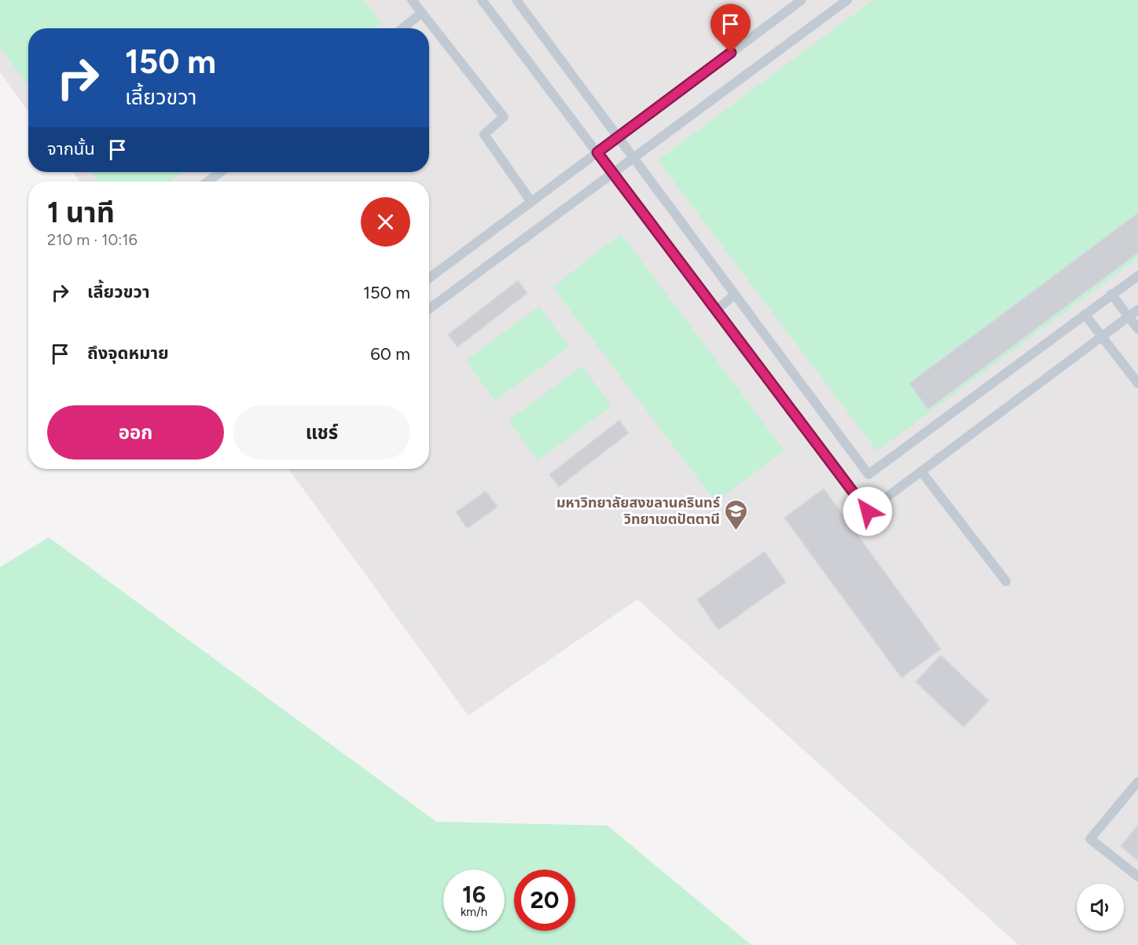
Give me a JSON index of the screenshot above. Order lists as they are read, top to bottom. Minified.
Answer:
{"places":{"school or university":["มหาวิทยาลัยสงขลานครินทร์ วิทยาเขตปัตตานี"]},"page":{"turn":["150 m","เลี้ยวขวา"],"then":"จากนั้น","heading":["1 นาที","210 m · 10:16"],"list":[{"name":"เลี้ยวขวา","value":"150 m"},{"name":"ถึงจุดหมาย","value":"60 m"}],"buttons":["ออก","แชร์"],"speed":"16 km/h","limit":"20"}}
